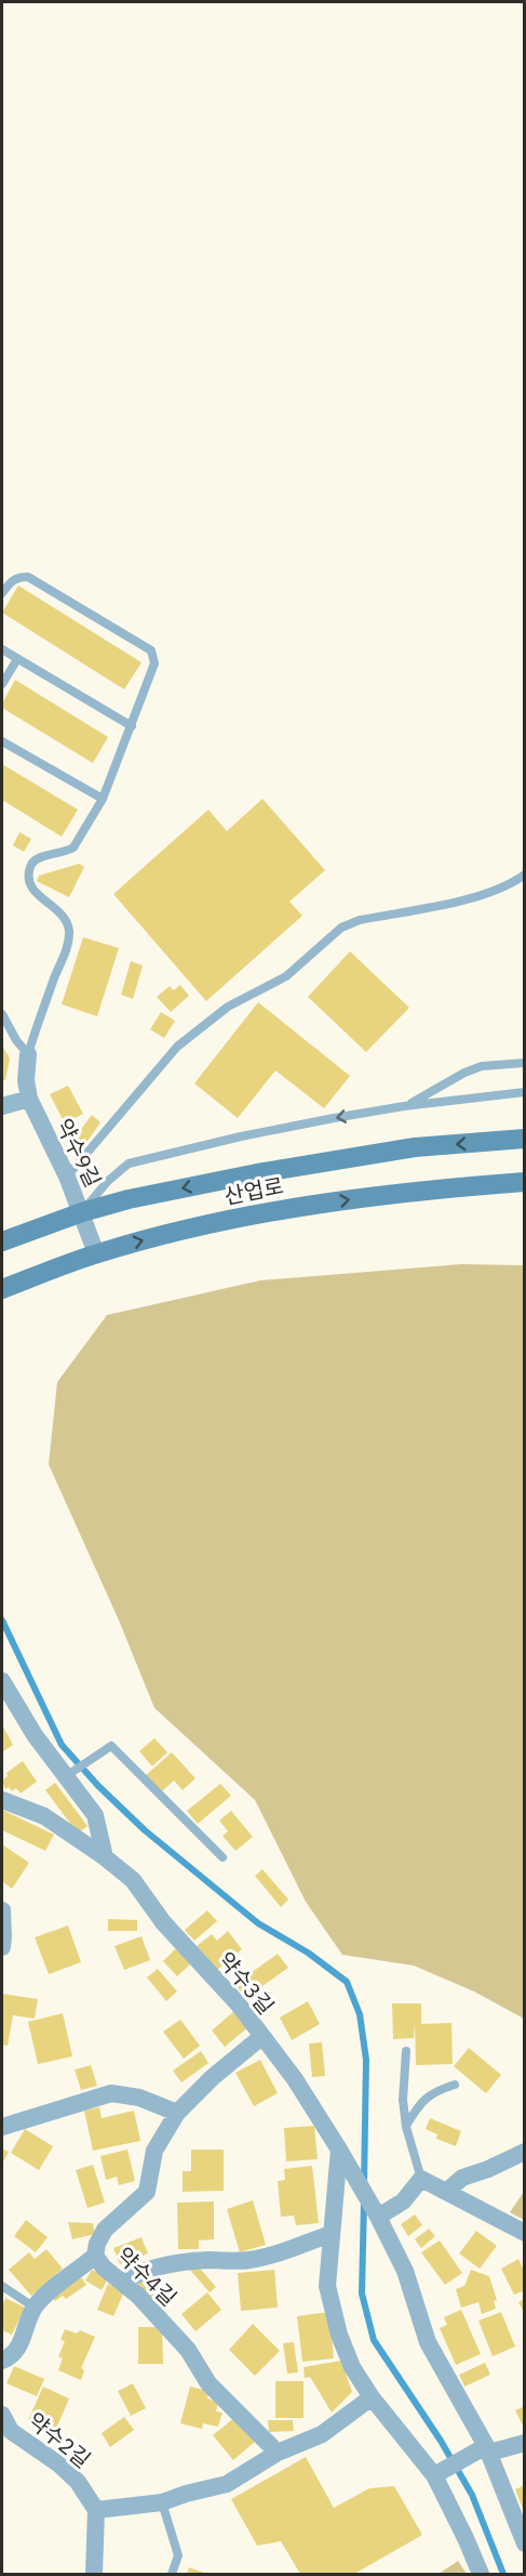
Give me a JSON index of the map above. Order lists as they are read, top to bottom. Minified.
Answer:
{"streets":{"main road":["산업로"],"street":["약수9길","약수3길","약수4길","약수2길"]},"crossings":[["약수9길","산업로"],["약수3길","약수4길"]]}
